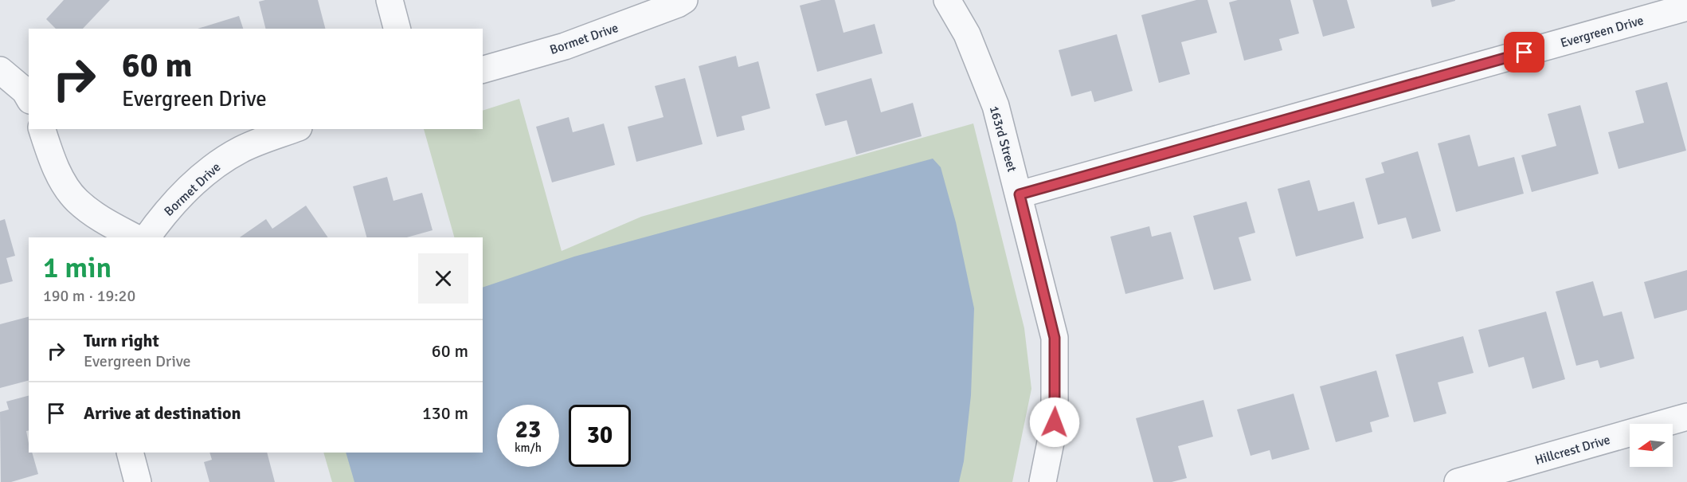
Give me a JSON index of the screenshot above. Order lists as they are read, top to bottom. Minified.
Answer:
{"streets":{"street":["Evergreen Drive","Bormet Drive","163rd Street","Hillcrest Drive"]},"crossings":[["Evergreen Drive","163rd Street"]],"north":"left","page":{"turn":["60 m","Evergreen Drive"],"heading":["1 min","190 m · 19:20"],"list":[{"name":"Turn right","note":"Evergreen Drive","value":"60 m"},{"name":"Arrive at destination","value":"130 m"}],"speed":"23 km/h","limit":"30"}}
